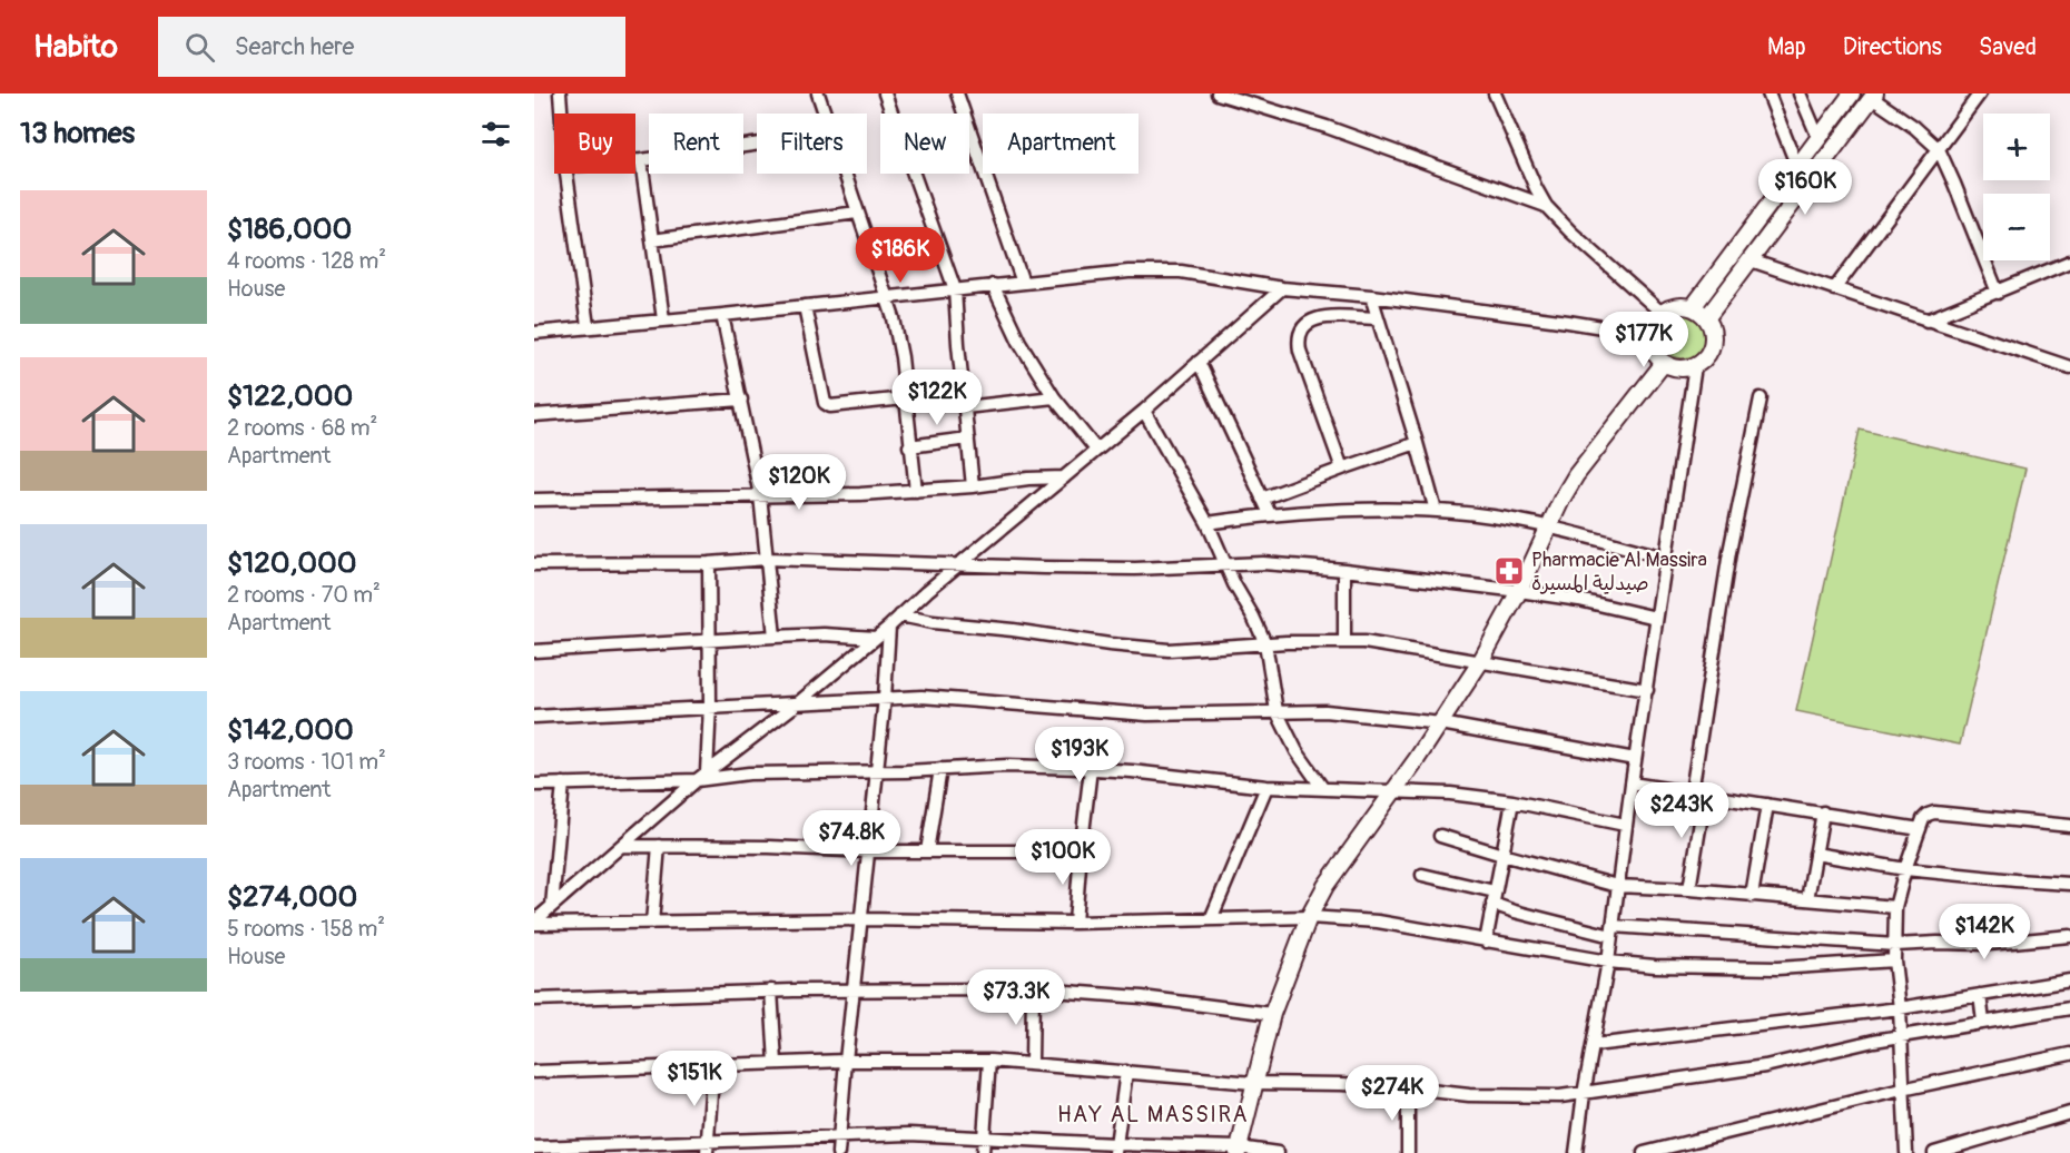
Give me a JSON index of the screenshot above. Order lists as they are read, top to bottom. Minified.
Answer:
{"districts":["HAY AL MASSIRA"],"places":{"pharmacy":["Pharmacie Al Massira صيدلية المسيرة"]},"page":{"header":"Habito","search":"Search here","nav":["Map","Directions","Saved"],"heading":"13 homes","map_buttons":["+","−"],"chip":["Buy","Rent","Filters","New","Apartment"],"price":["$160K","$186K","$177K","$122K","$120K","$193K","$243K","$74.8K","$100K","$142K","$73.3K","$151K","$274K"],"list":[{"name":"$186,000","note":"4 rooms · 128 m² · House"},{"name":"$122,000","note":"2 rooms · 68 m² · Apartment"},{"name":"$120,000","note":"2 rooms · 70 m² · Apartment"},{"name":"$142,000","note":"3 rooms · 101 m² · Apartment"},{"name":"$274,000","note":"5 rooms · 158 m² · House"}]}}
